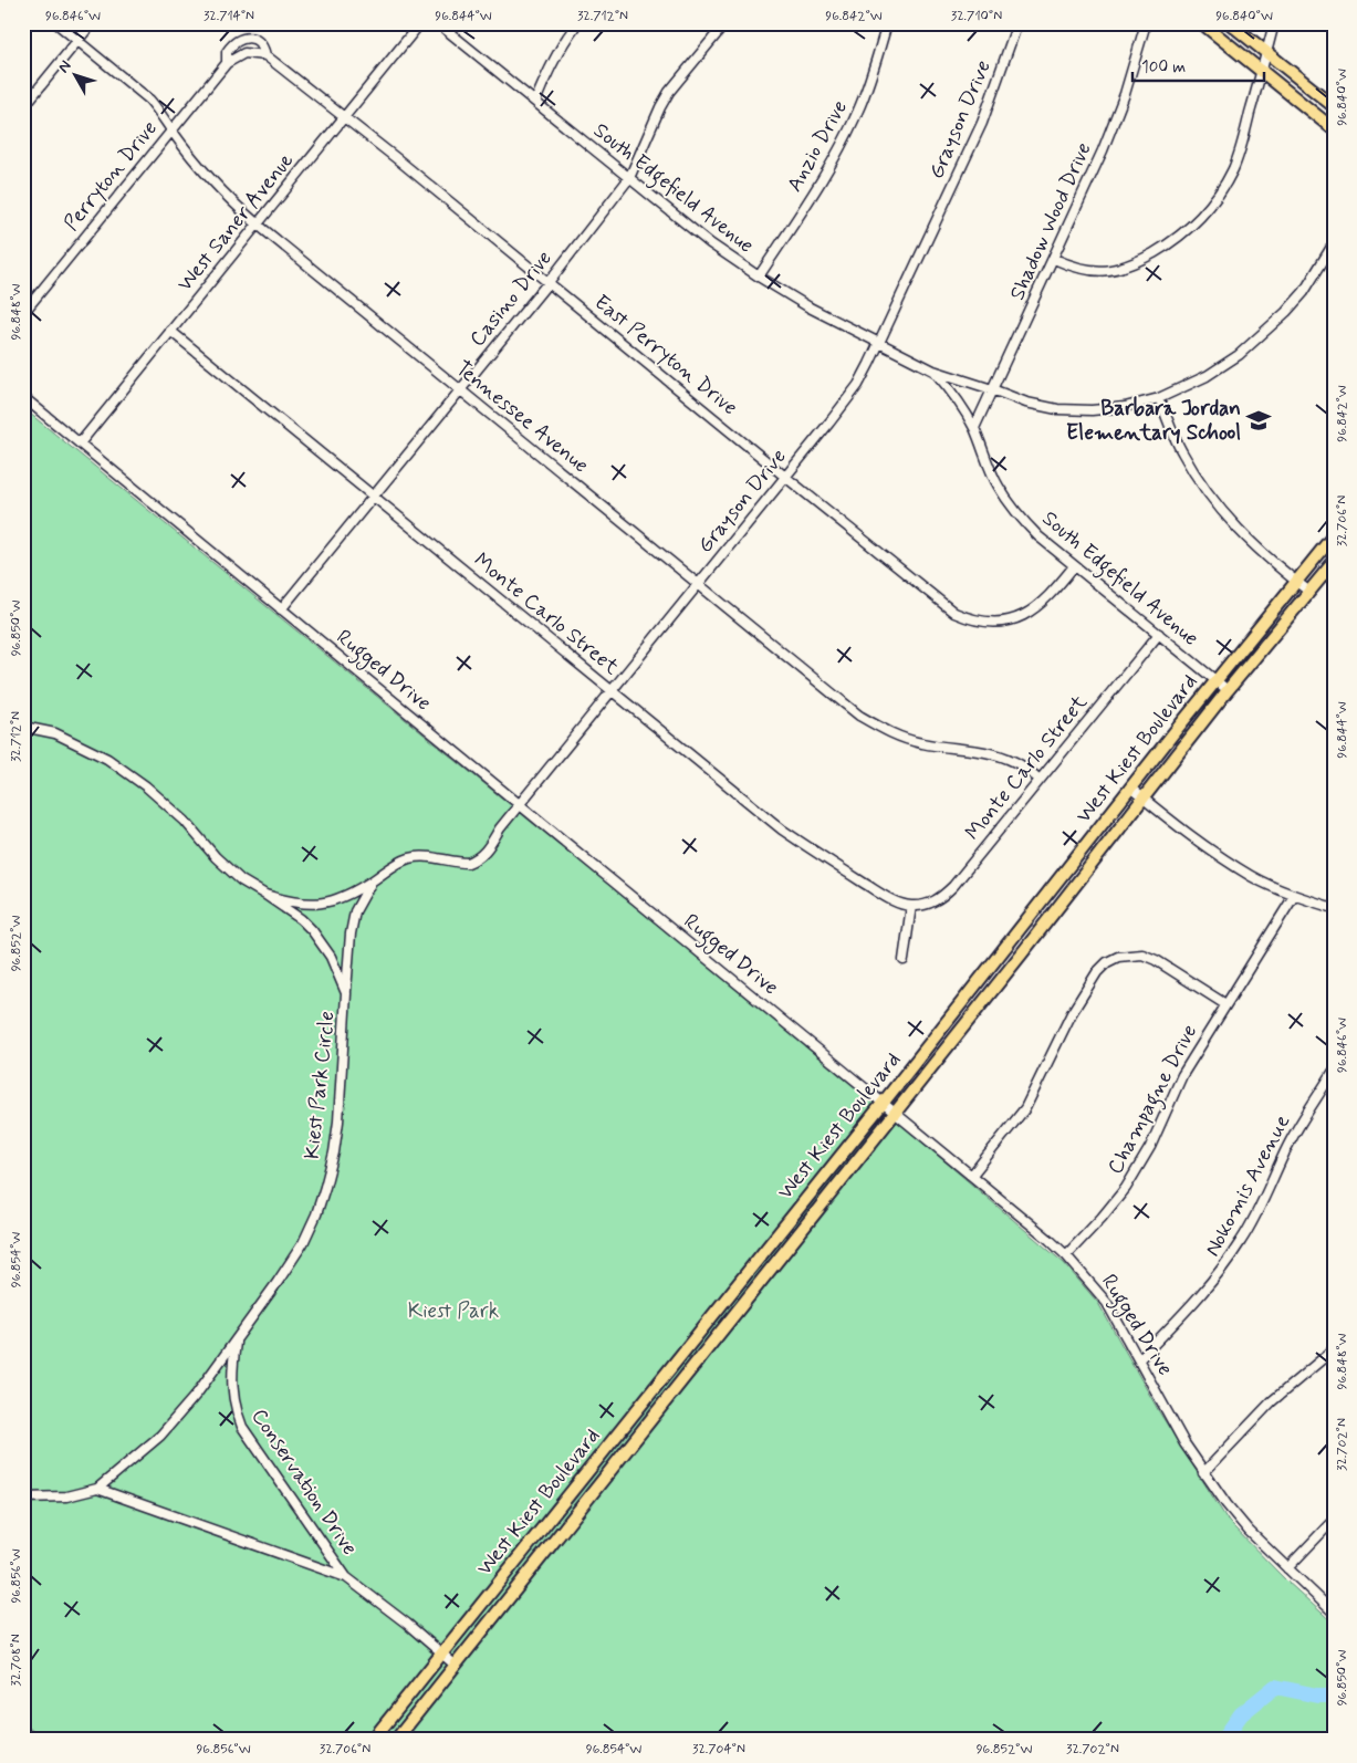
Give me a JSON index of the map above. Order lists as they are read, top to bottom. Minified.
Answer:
{"streets":{"main road":["West Kiest Boulevard"],"street":["Grayson Drive","Anzio Drive","Perryton Drive","South Edgefield Avenue","Shadow Wood Drive","West Saner Avenue","Casino Drive","East Perryton Drive","Tennessee Avenue","Monte Carlo Street","Rugged Drive","Kiest Park Circle","Champagne Drive","Nokomis Avenue","Conservation Drive"]},"crossings":[["Grayson Drive","South Edgefield Avenue"],["Grayson Drive","East Perryton Drive"],["Grayson Drive","Tennessee Avenue"],["Grayson Drive","Monte Carlo Street"],["Grayson Drive","Rugged Drive"],["Grayson Drive","Kiest Park Circle"],["Anzio Drive","South Edgefield Avenue"],["Perryton Drive","East Perryton Drive"],["Perryton Drive","Tennessee Avenue"],["South Edgefield Avenue","Shadow Wood Drive"],["South Edgefield Avenue","Casino Drive"],["South Edgefield Avenue","East Perryton Drive"],["South Edgefield Avenue","Monte Carlo Street"],["South Edgefield Avenue","West Kiest Boulevard"],["West Saner Avenue","East Perryton Drive"],["West Saner Avenue","Tennessee Avenue"],["West Saner Avenue","Monte Carlo Street"],["West Saner Avenue","Rugged Drive"],["Casino Drive","East Perryton Drive"],["Casino Drive","Tennessee Avenue"],["Casino Drive","Monte Carlo Street"],["Casino Drive","Rugged Drive"],["Tennessee Avenue","Monte Carlo Street"],["Rugged Drive","West Kiest Boulevard"],["Rugged Drive","Champagne Drive"],["Rugged Drive","Nokomis Avenue"],["West Kiest Boulevard","Conservation Drive"],["Kiest Park Circle","Conservation Drive"]],"parks":["Kiest Park"],"places":{"school or university":["Barbara Jordan Elementary School"]},"scale_bar":"100 m","north":"top left","coordinates":["96.846°W","32.714°N","96.844°W","32.712°N","96.842°W","32.710°N","96.840°W","96.848°W","32.706°N","96.850°W","96.852°W","96.854°W","32.702°N","96.856°W","32.708°N","32.704°N"]}
